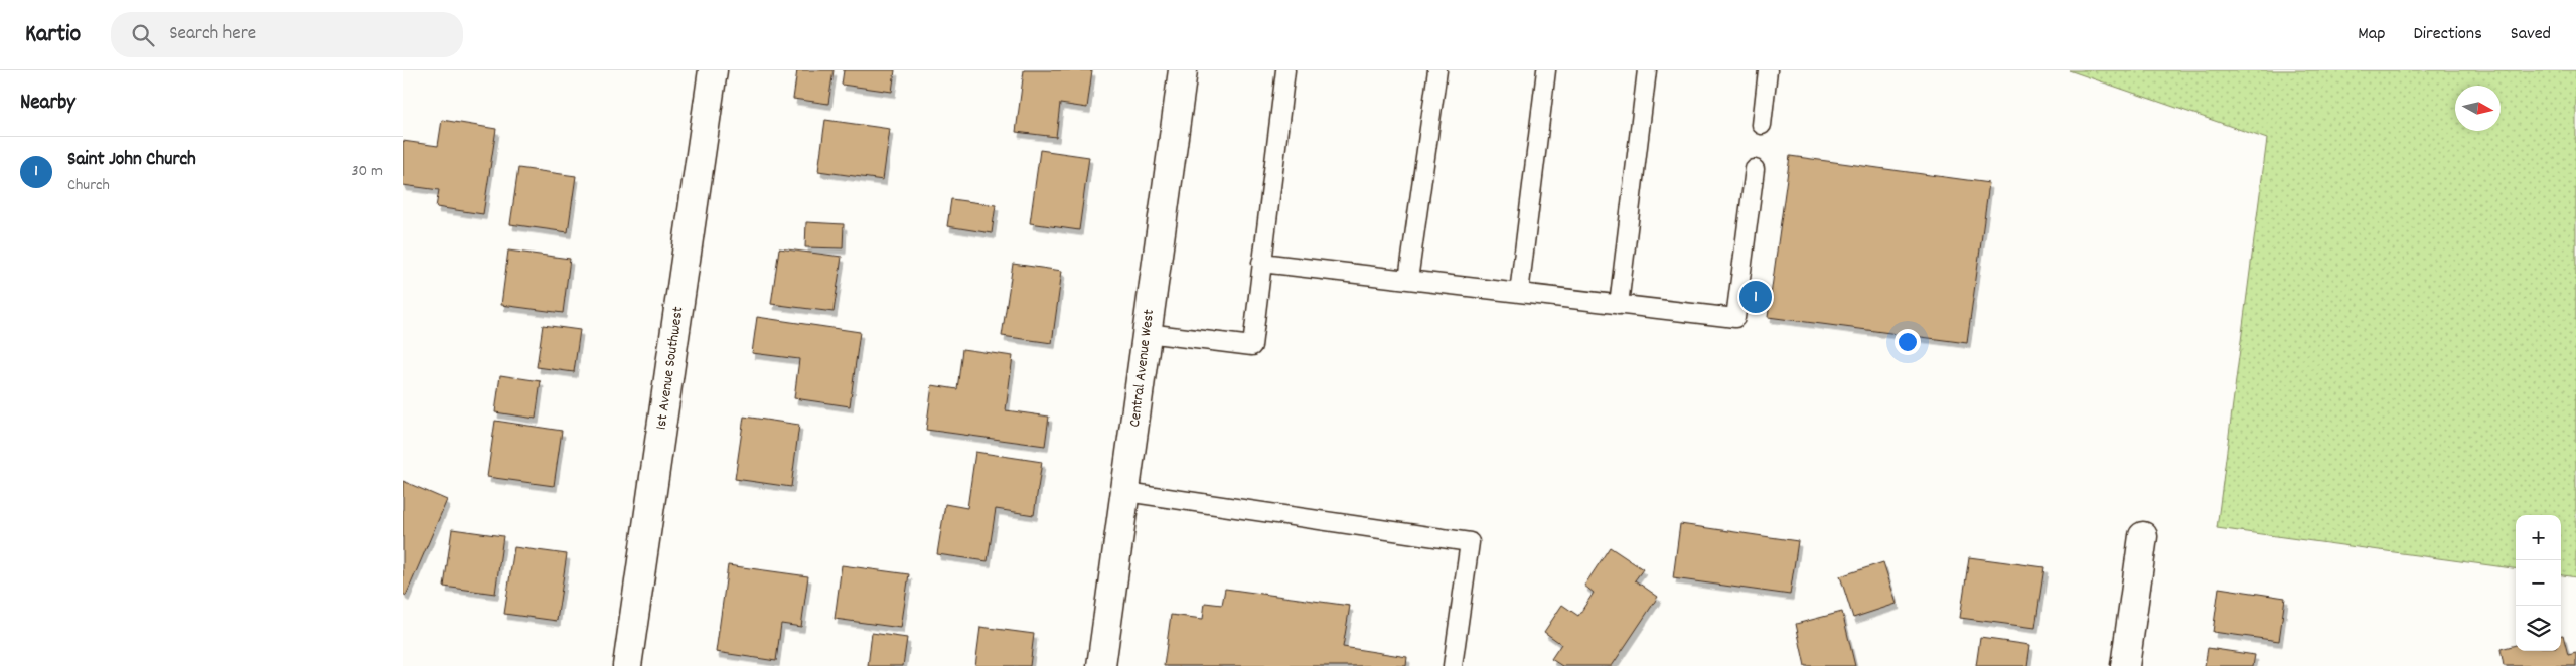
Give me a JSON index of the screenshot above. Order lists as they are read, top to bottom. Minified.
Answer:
{"streets":{"street":["1st Avenue Southwest","Central Avenue West"]},"north":"right","page":{"header":"Kartio","search":"Search here","nav":["Map","Directions","Saved"],"heading":"Nearby","list":[{"mark":"1","name":"Saint John Church","note":"Church","value":"30 m"}],"pins":"1","map_buttons":["+","−"]}}
